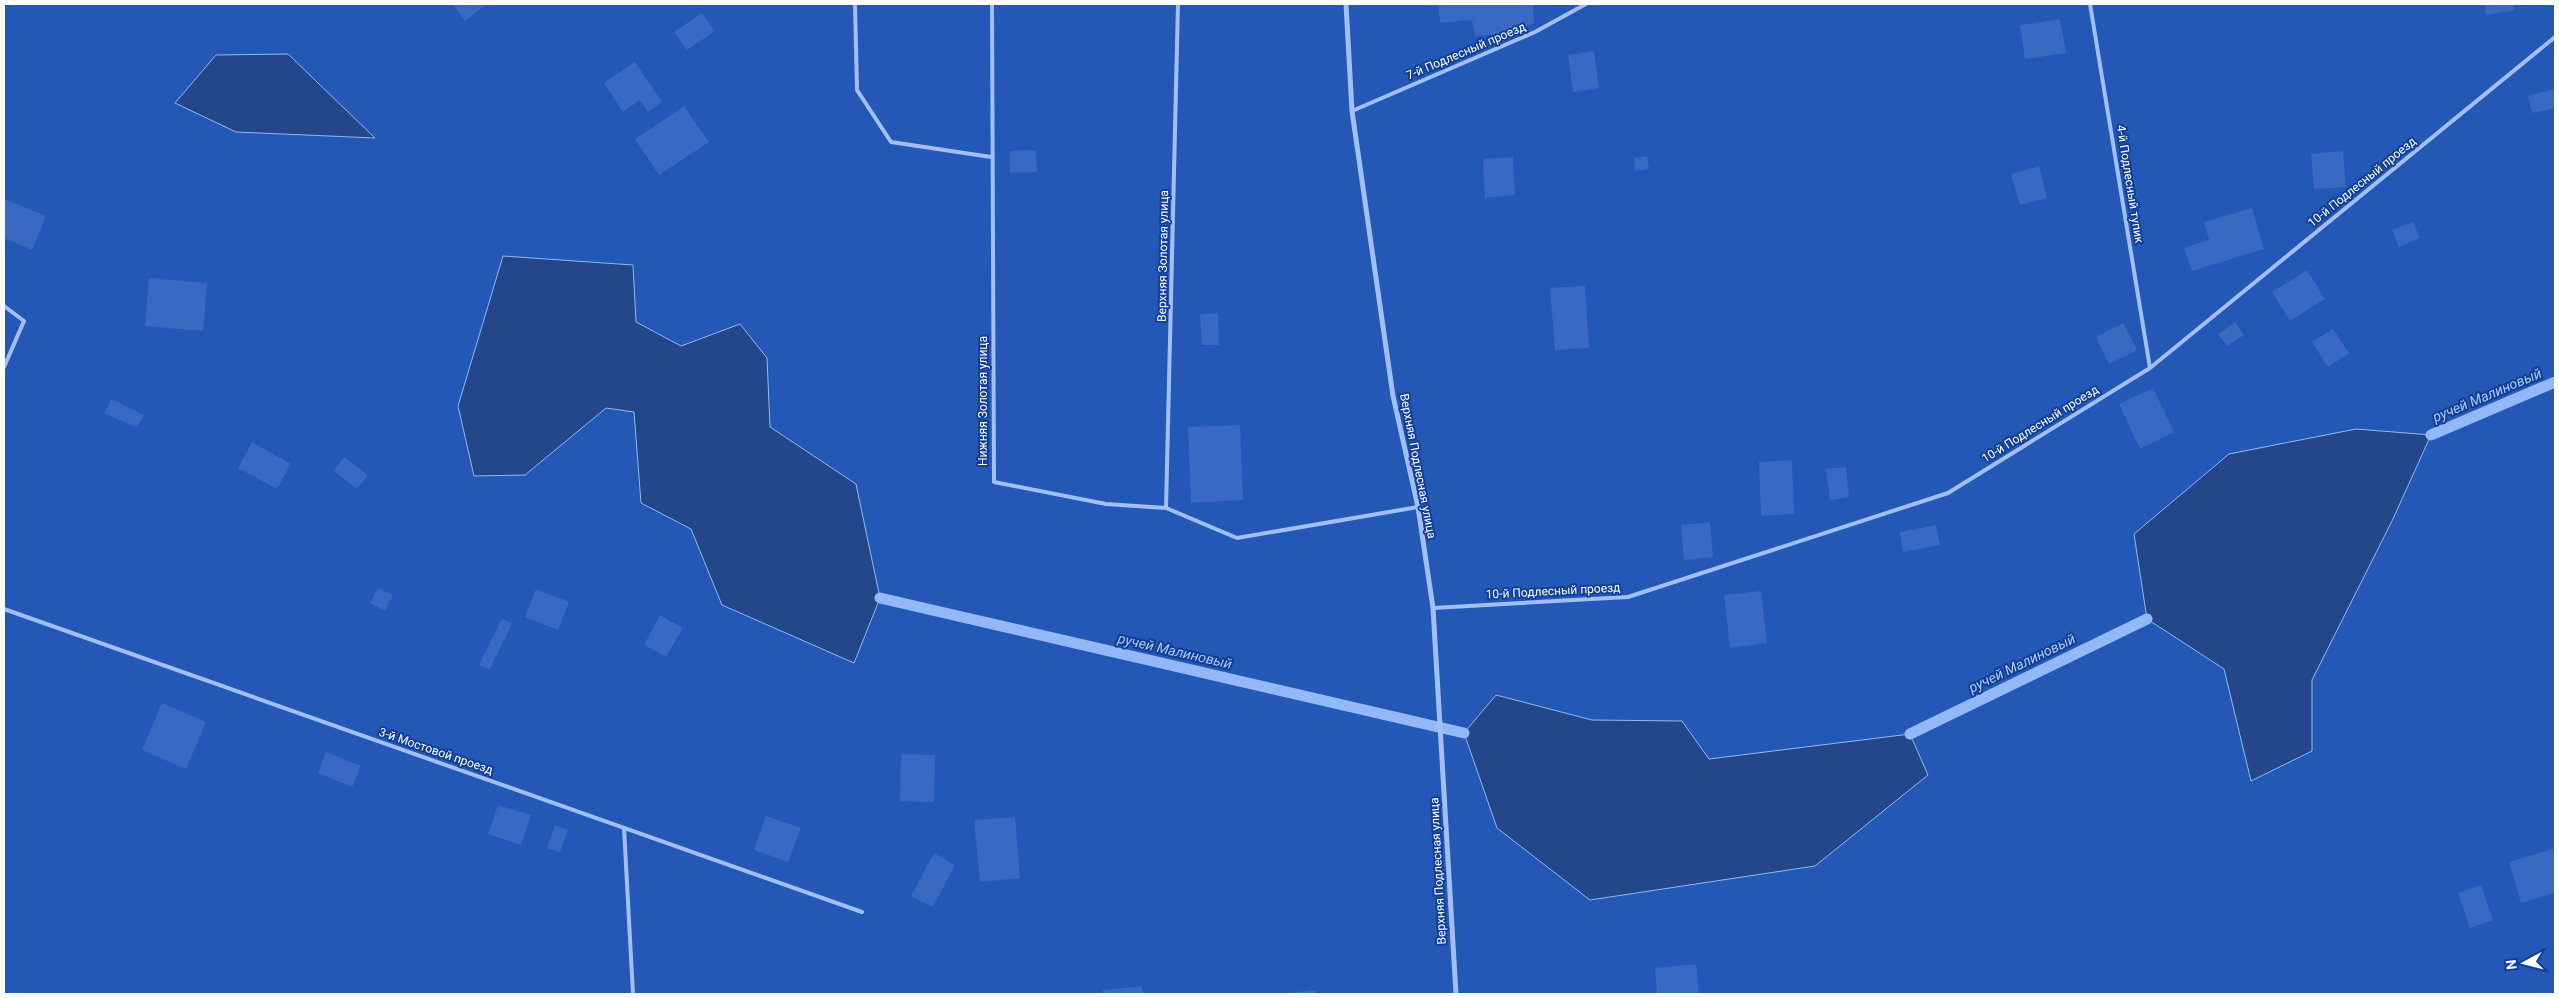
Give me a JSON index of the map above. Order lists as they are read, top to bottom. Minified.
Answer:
{"streets":{"street":["Верхняя Подлесная улица"],"lane":["7-й Подлесный проезд","10-й Подлесный проезд","4-й Подлесный тупик","Верхняя Золотая улица","Нижняя Золотая улица","3-й Мостовой проезд"]},"crossings":[["7-й Подлесный проезд","Верхняя Подлесная улица"],["10-й Подлесный проезд","4-й Подлесный тупик"],["10-й Подлесный проезд","Верхняя Подлесная улица"],["Верхняя Золотая улица","Нижняя Золотая улица"],["Нижняя Золотая улица","Верхняя Подлесная улица"]],"water":["ручей Малиновый"],"north":"left"}
